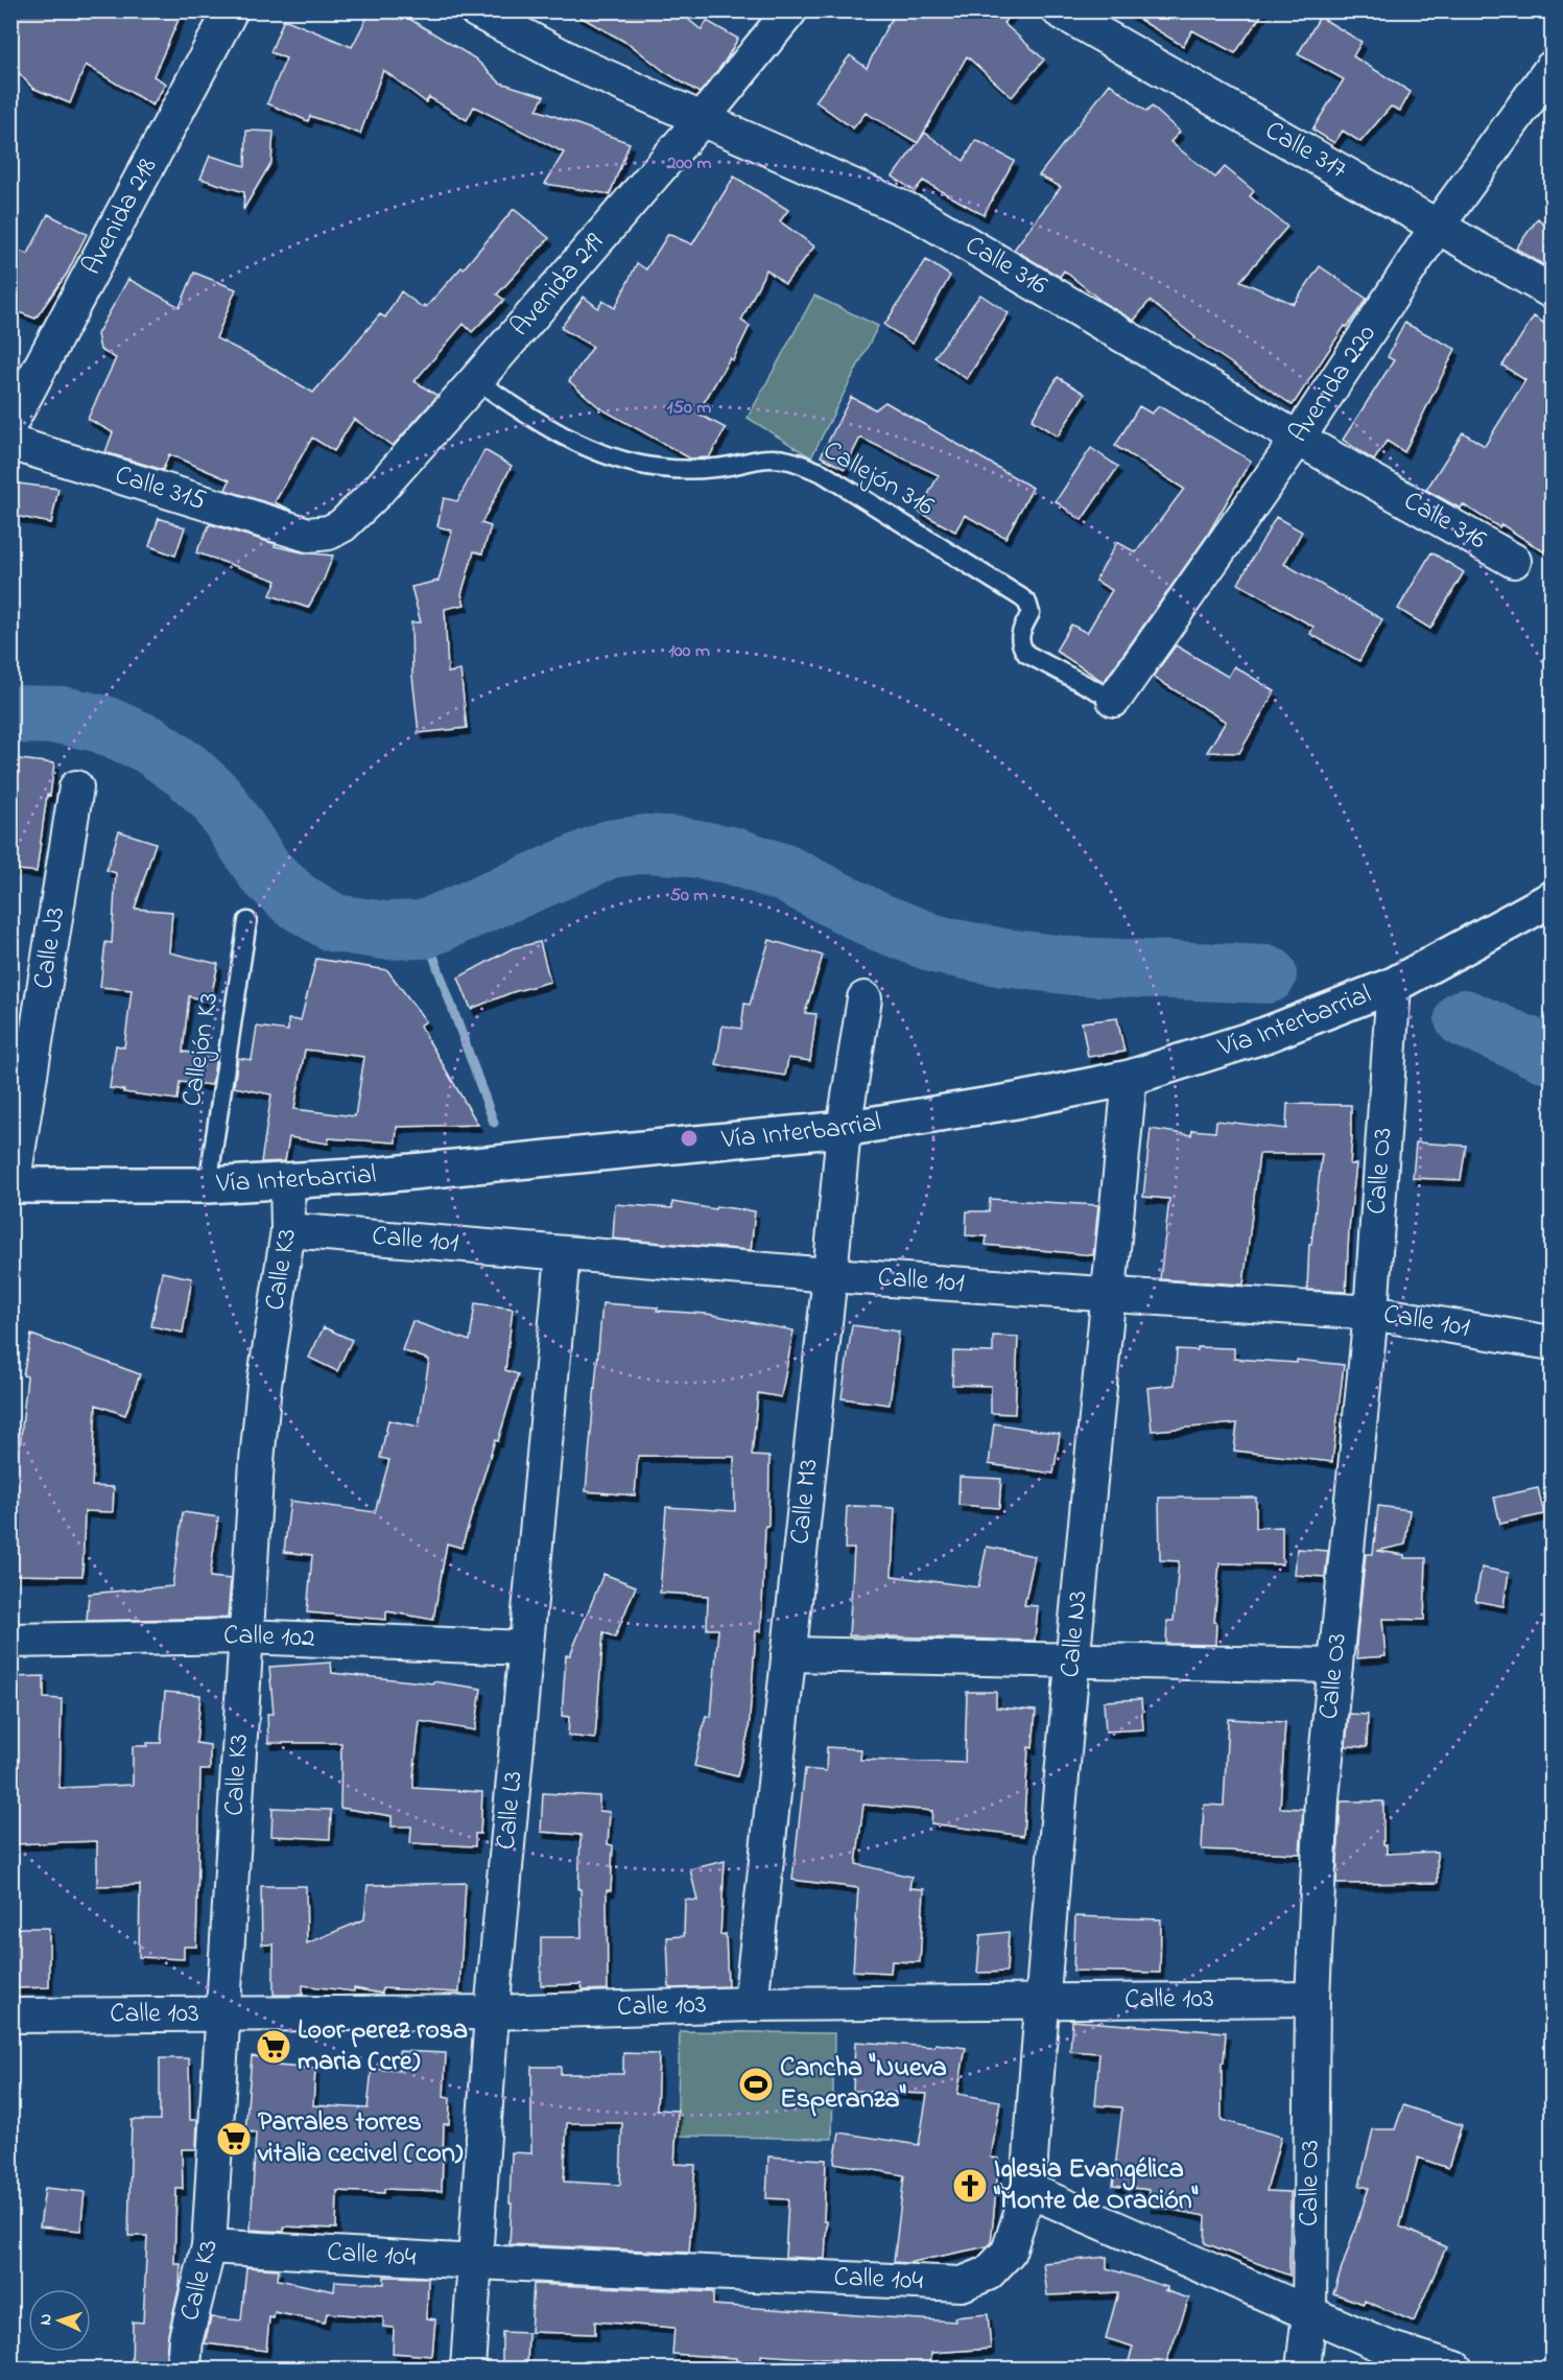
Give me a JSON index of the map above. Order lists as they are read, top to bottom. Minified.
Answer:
{"streets":{"main road":["Vía Interbarrial"],"street":["Calle 317","Avenida 218","Calle 316","Avenida 219","Avenida 220","Calle 315","Calle J3","Calle O3","Calle 101","Calle K3","Calle M3","Calle N3","Calle 102","Calle L3","Calle 103","Calle 104"],"lane":["Callejón 316","Callejón K3"]},"crossings":[["Calle 317","Avenida 220"],["Calle 316","Avenida 219"],["Calle 316","Avenida 220"],["Avenida 219","Callejón 316"],["Avenida 219","Calle 315"],["Avenida 220","Callejón 316"],["Calle J3","Vía Interbarrial"],["Vía Interbarrial","Callejón K3"],["Vía Interbarrial","Calle O3"],["Vía Interbarrial","Calle K3"],["Vía Interbarrial","Calle M3"],["Vía Interbarrial","Calle N3"],["Calle O3","Calle 101"],["Calle O3","Calle 103"],["Calle 101","Calle K3"],["Calle 101","Calle M3"],["Calle 101","Calle N3"],["Calle 101","Calle L3"],["Calle K3","Calle 102"],["Calle K3","Calle 103"],["Calle K3","Calle 104"],["Calle M3","Calle 103"],["Calle N3","Calle 103"],["Calle N3","Calle 104"],["Calle 102","Calle L3"],["Calle L3","Calle 103"],["Calle L3","Calle 104"]],"places":{"supermarket":["Loor perez rosa maria (cre)","Parrales torres vitalia cecivel (con)"],"sports":["Cancha \"Nueva Esperanza\""],"church":["Iglesia Evangélica \"Monte de Oración\""]},"north":"left","rings":["200 m","150 m","100 m","50 m"]}
